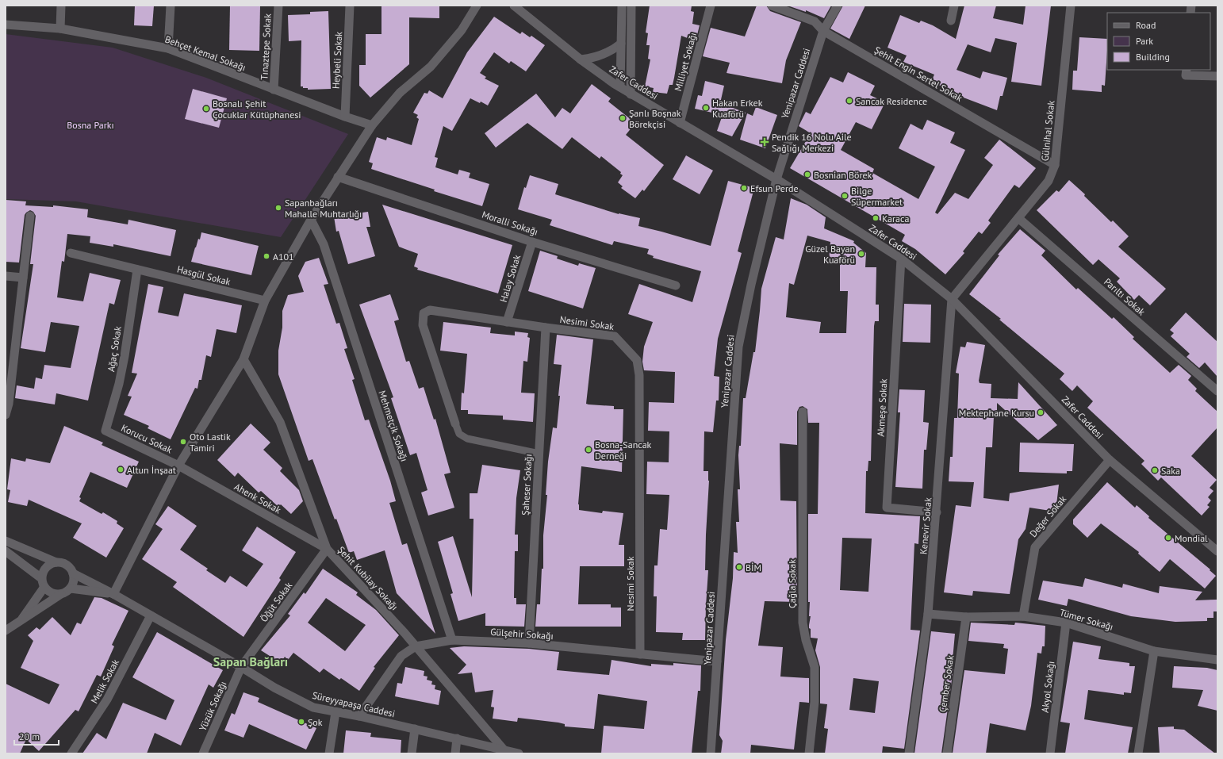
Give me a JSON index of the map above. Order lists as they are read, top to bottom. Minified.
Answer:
{"streets":{"street":["Tınaztepe Sokak","Behçet Kemal Sokağı","Heybeli Sokak","Milliyet Sokağı","Şehit Engin Sertel Sokak","Zafer Caddesi","Yenipazar Caddesi","Gülnihal Sokak","Moralli Sokağı","Hasgül Sokak","Halay Sokak","Parıltı Sokak","Nesimi Sokak","Ağaç Sokak","Akmeşe Sokak","Mehmetçik Sokağı","Korucu Sokak","Şaheser Sokağı","Ahenk Sokak","Değer Sokak","Kenevir Sokak","Şehit Kubilay Sokağı","Çağla Sokak","Öğüt Sokak","Tümer Sokağı","Gülşehir Sokağı","Melik Sokak","Çember Sokak","Akyol Sokağı","Süreyyapaşa Caddesi","Yüzük Sokağı"]},"crossings":[["Tınaztepe Sokak","Behçet Kemal Sokağı"],["Behçet Kemal Sokağı","Heybeli Sokak"],["Milliyet Sokağı","Zafer Caddesi"],["Şehit Engin Sertel Sokak","Yenipazar Caddesi"],["Şehit Engin Sertel Sokak","Gülnihal Sokak"],["Zafer Caddesi","Yenipazar Caddesi"],["Zafer Caddesi","Gülnihal Sokak"],["Zafer Caddesi","Akmeşe Sokak"],["Zafer Caddesi","Değer Sokak"],["Zafer Caddesi","Kenevir Sokak"],["Yenipazar Caddesi","Gülşehir Sokağı"],["Gülnihal Sokak","Parıltı Sokak"],["Gülnihal Sokak","Kenevir Sokak"],["Moralli Sokağı","Halay Sokak"],["Hasgül Sokak","Ağaç Sokak"],["Halay Sokak","Nesimi Sokak"],["Nesimi Sokak","Şaheser Sokağı"],["Nesimi Sokak","Gülşehir Sokağı"],["Ağaç Sokak","Korucu Sokak"],["Akmeşe Sokak","Kenevir Sokak"],["Mehmetçik Sokağı","Gülşehir Sokağı"],["Korucu Sokak","Ahenk Sokak"],["Şaheser Sokağı","Gülşehir Sokağı"],["Ahenk Sokak","Şehit Kubilay Sokağı"],["Ahenk Sokak","Öğüt Sokak"],["Değer Sokak","Tümer Sokağı"],["Kenevir Sokak","Tümer Sokağı"],["Şehit Kubilay Sokağı","Öğüt Sokak"],["Şehit Kubilay Sokağı","Gülşehir Sokağı"],["Şehit Kubilay Sokağı","Süreyyapaşa Caddesi"],["Öğüt Sokak","Süreyyapaşa Caddesi"],["Öğüt Sokak","Yüzük Sokağı"],["Tümer Sokağı","Çember Sokak"],["Tümer Sokağı","Akyol Sokağı"],["Gülşehir Sokağı","Süreyyapaşa Caddesi"],["Melik Sokak","Süreyyapaşa Caddesi"],["Süreyyapaşa Caddesi","Yüzük Sokağı"]],"districts":["Sapan Bağları"],"parks":["Bosna Parkı"],"places":{"other":["Sancak Residence","Hakan Erkek Kuaförü","Bosnalı Şehit Çocuklar Kütüphanesi","Şanlı Boşnak Börekçisi","Bosnian Börek","Efsun Perde","Bilge Süpermarket","Sapanbağları Mahalle Muhtarlığı","Karaca","Güzel Bayan Kuaförü","A101","Mektephane Kursu","Oto Lastik Tamiri","Bosna-Sancak Derneği","Altun İnşaat","Saka","Mondial","BİM","Şok"],"health":["Pendik 16 Nolu Aile Sağlığı Merkezi"]},"legend":["Road","Park","Building"],"scale_bar":"20 m"}
